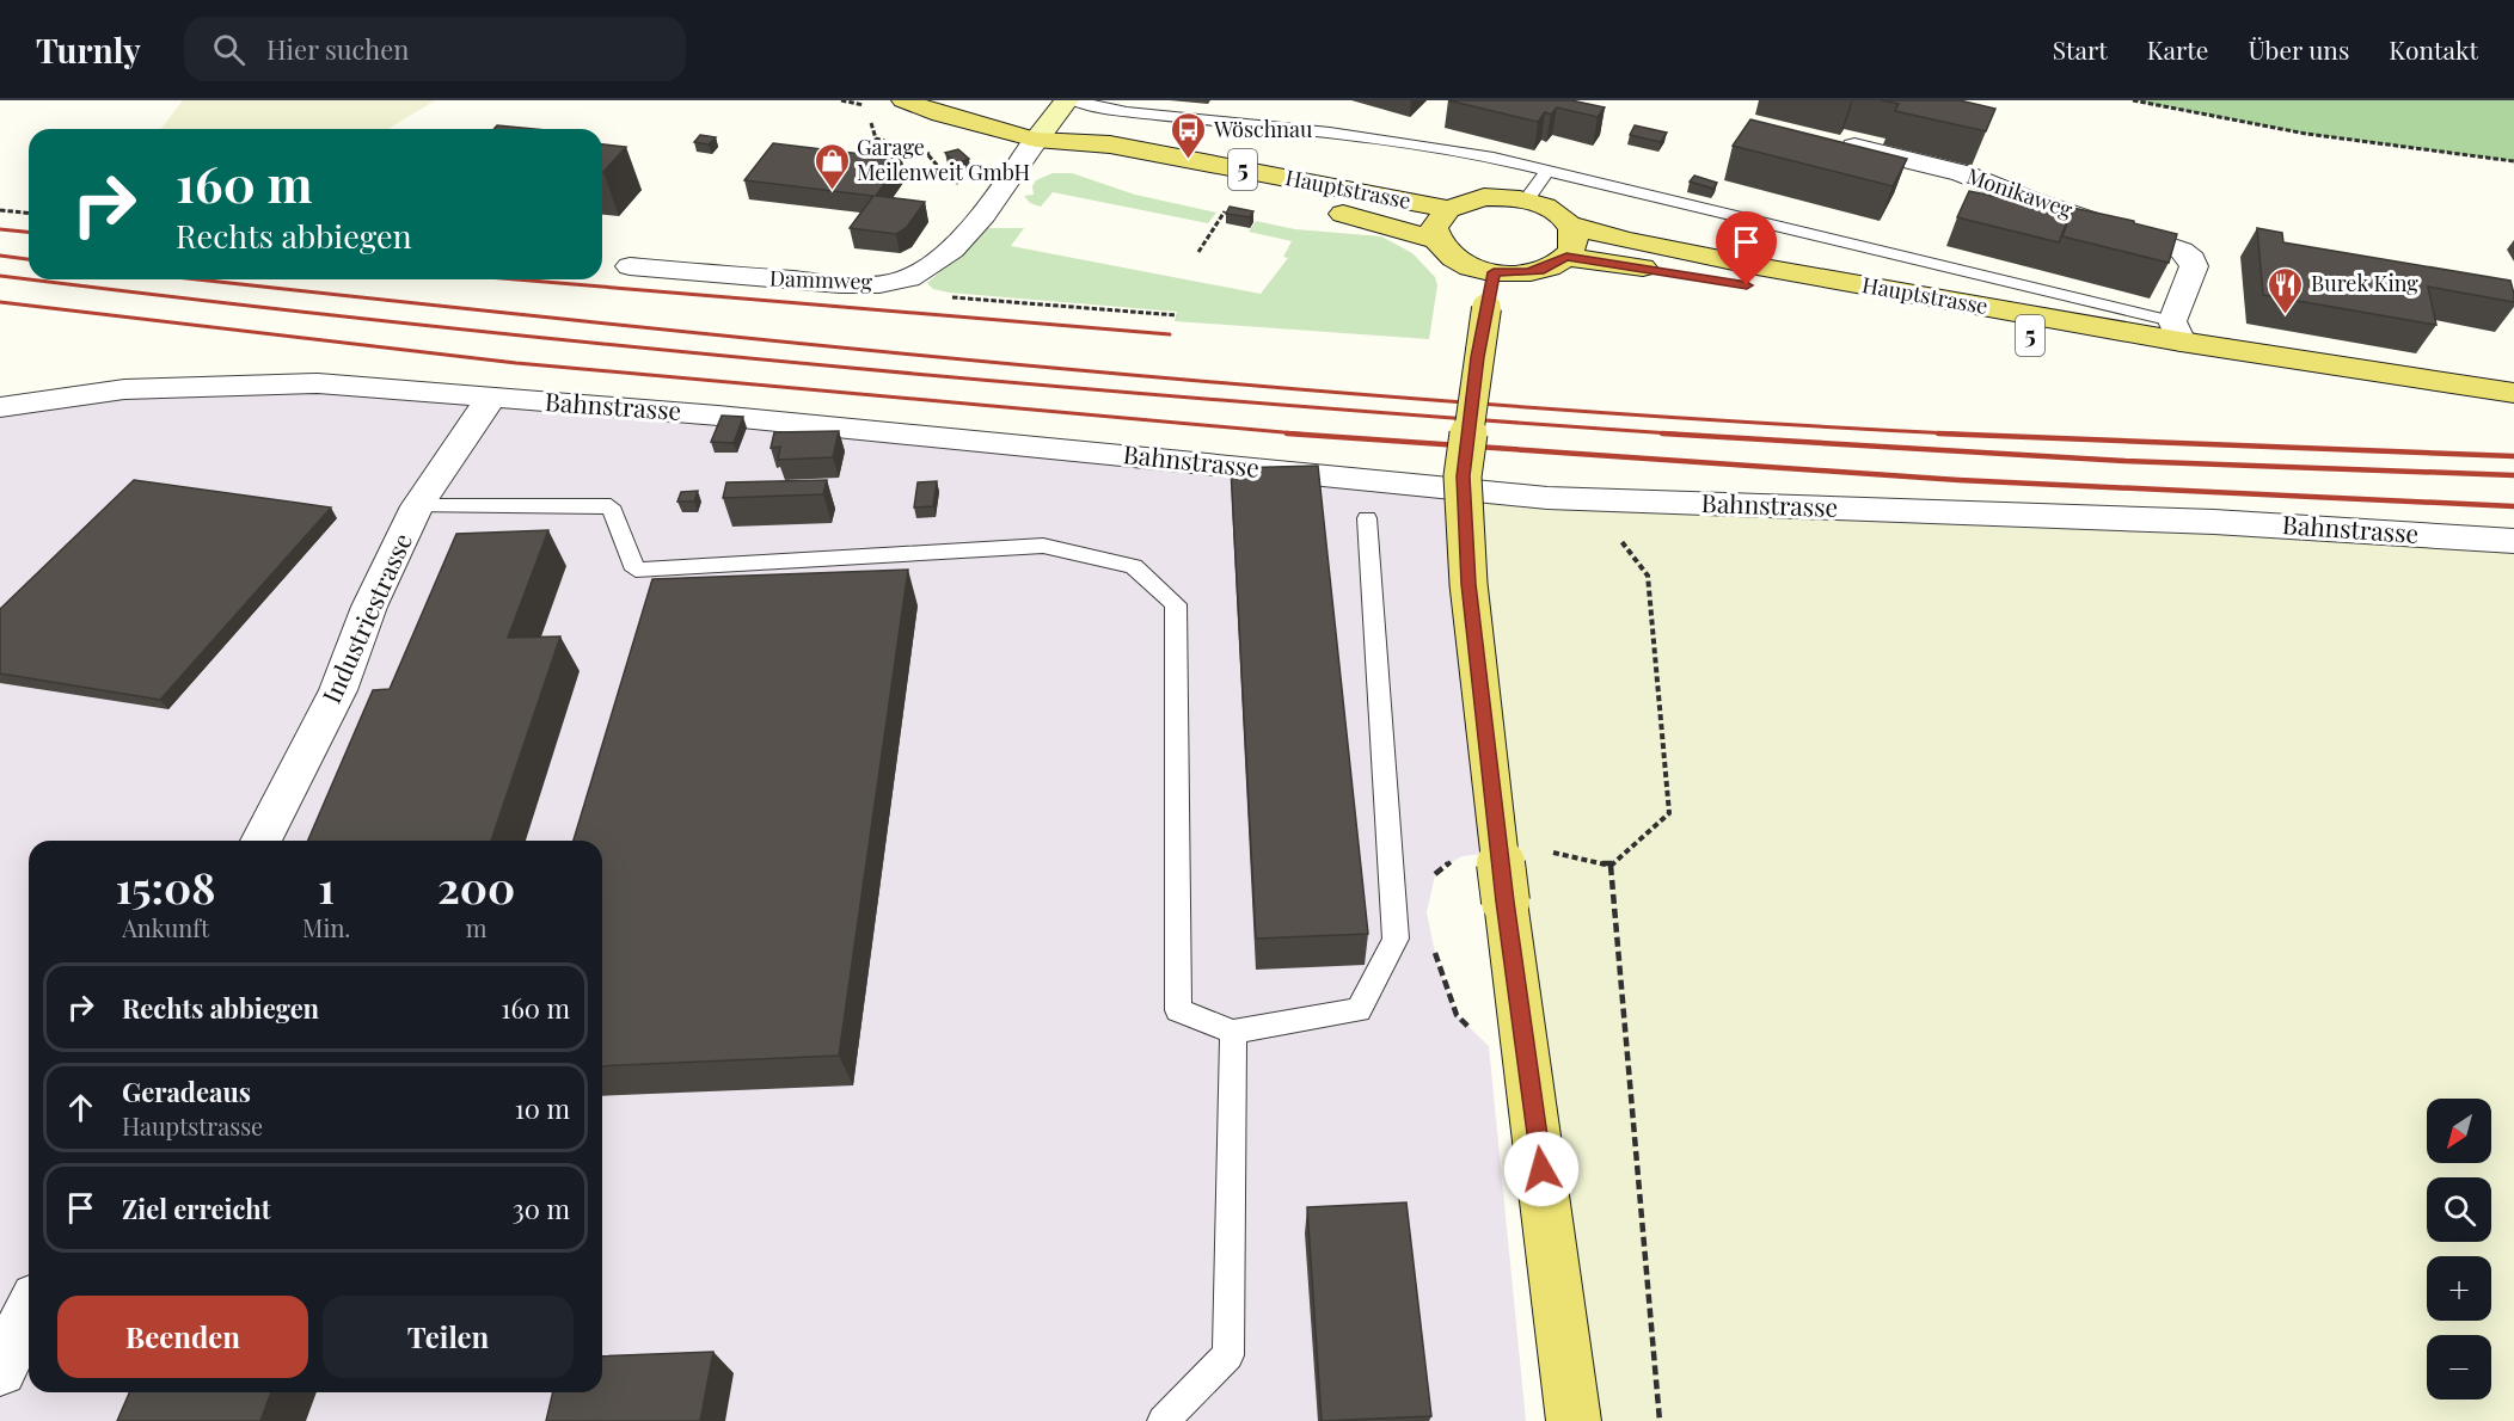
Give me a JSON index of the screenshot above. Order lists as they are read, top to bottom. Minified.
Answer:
{"streets":{"main road":["5","Hauptstrasse"],"street":["Monikaweg","Dammweg","Bahnstrasse","Industriestrasse"]},"crossings":[["Hauptstrasse","Monikaweg"],["Hauptstrasse","Dammweg"],["Bahnstrasse","Industriestrasse"]],"places":{"bus stop":["Wöschnau"],"shop":["Garage Meilenweit GmbH"],"restaurant":["Burek King"]},"north":"bottom left","page":{"header":"Turnly","search":"Hier suchen","nav":["Start","Karte","Über uns","Kontakt"],"turn":["160 m","Rechts abbiegen"],"eta":["15:08","Ankunft","1","Min.","200","m"],"list":[{"name":"Rechts abbiegen","value":"160 m"},{"name":"Geradeaus","note":"Hauptstrasse","value":"10 m"},{"name":"Ziel erreicht","value":"30 m"}],"map_buttons":["+","−"],"buttons":["Beenden","Teilen"]}}
